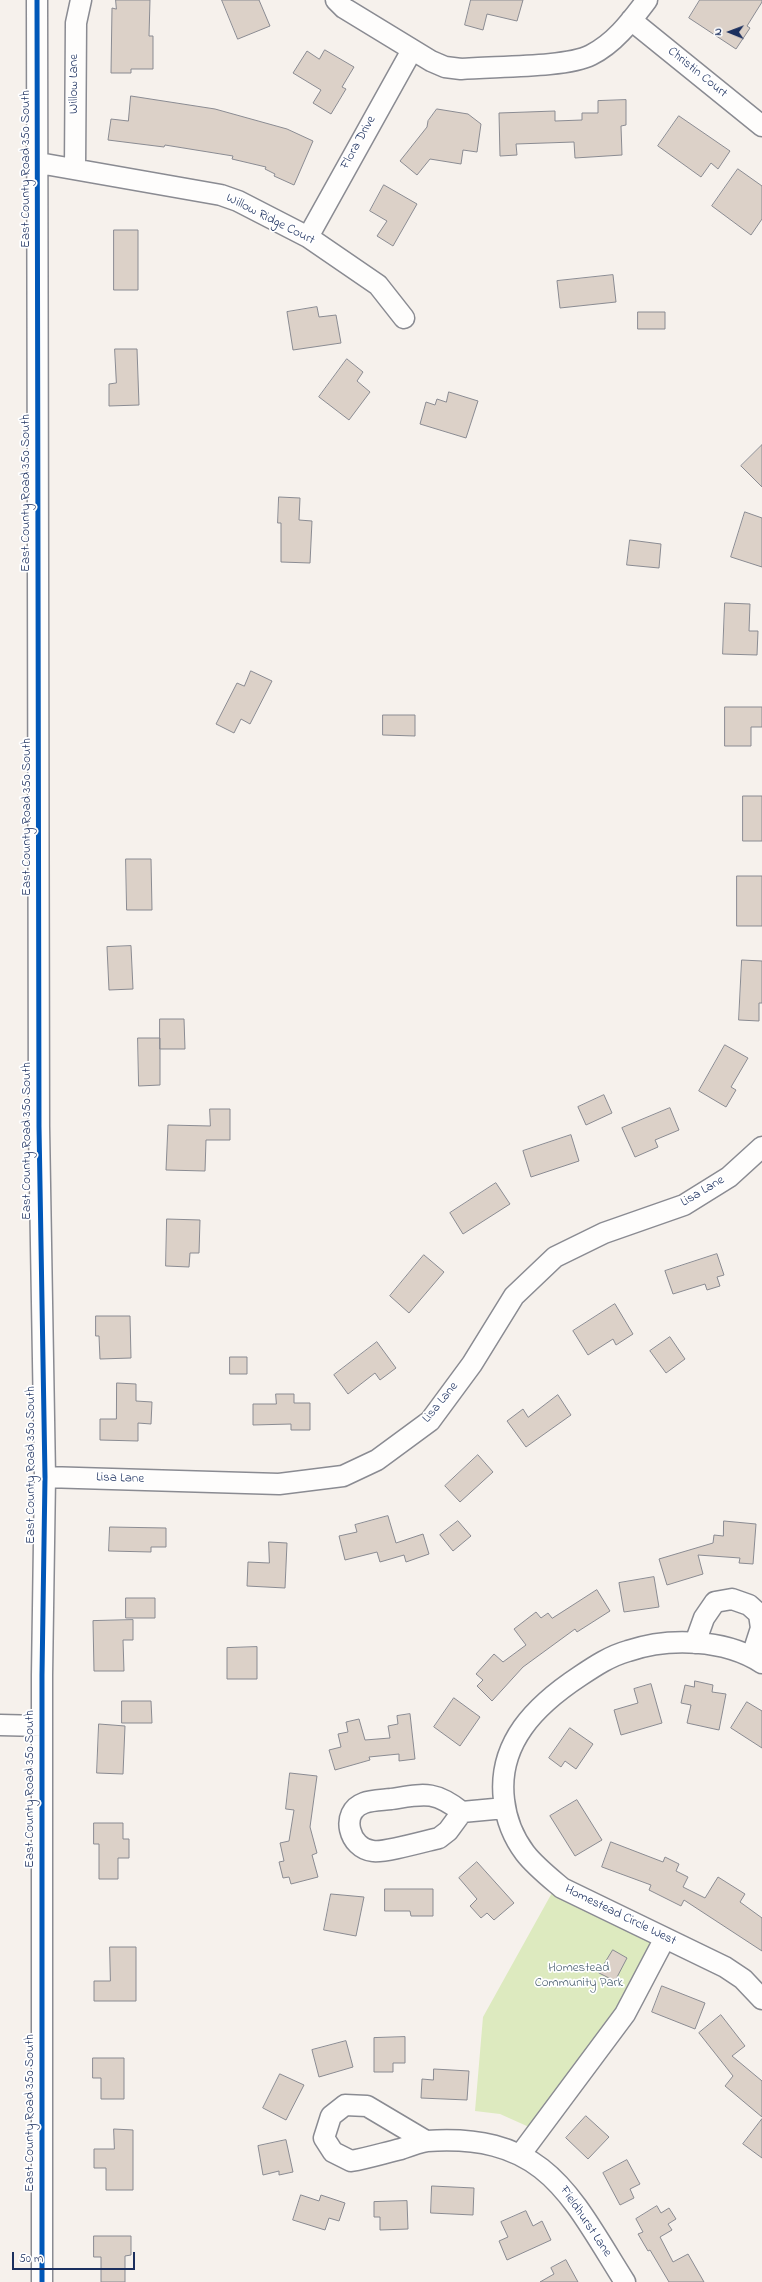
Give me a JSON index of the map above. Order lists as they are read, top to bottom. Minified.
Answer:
{"streets":{"street":["Christin Court","Willow Lane","Flora Drive","East County Road 350 South","Willow Ridge Court","Lisa Lane","Homestead Circle West","Fieldhurst Lane"]},"crossings":[["Willow Lane","Willow Ridge Court"],["Flora Drive","Willow Ridge Court"],["East County Road 350 South","Willow Ridge Court"],["East County Road 350 South","Lisa Lane"]],"parks":["Homestead Community Park"],"scale_bar":"50 m","north":"left"}
